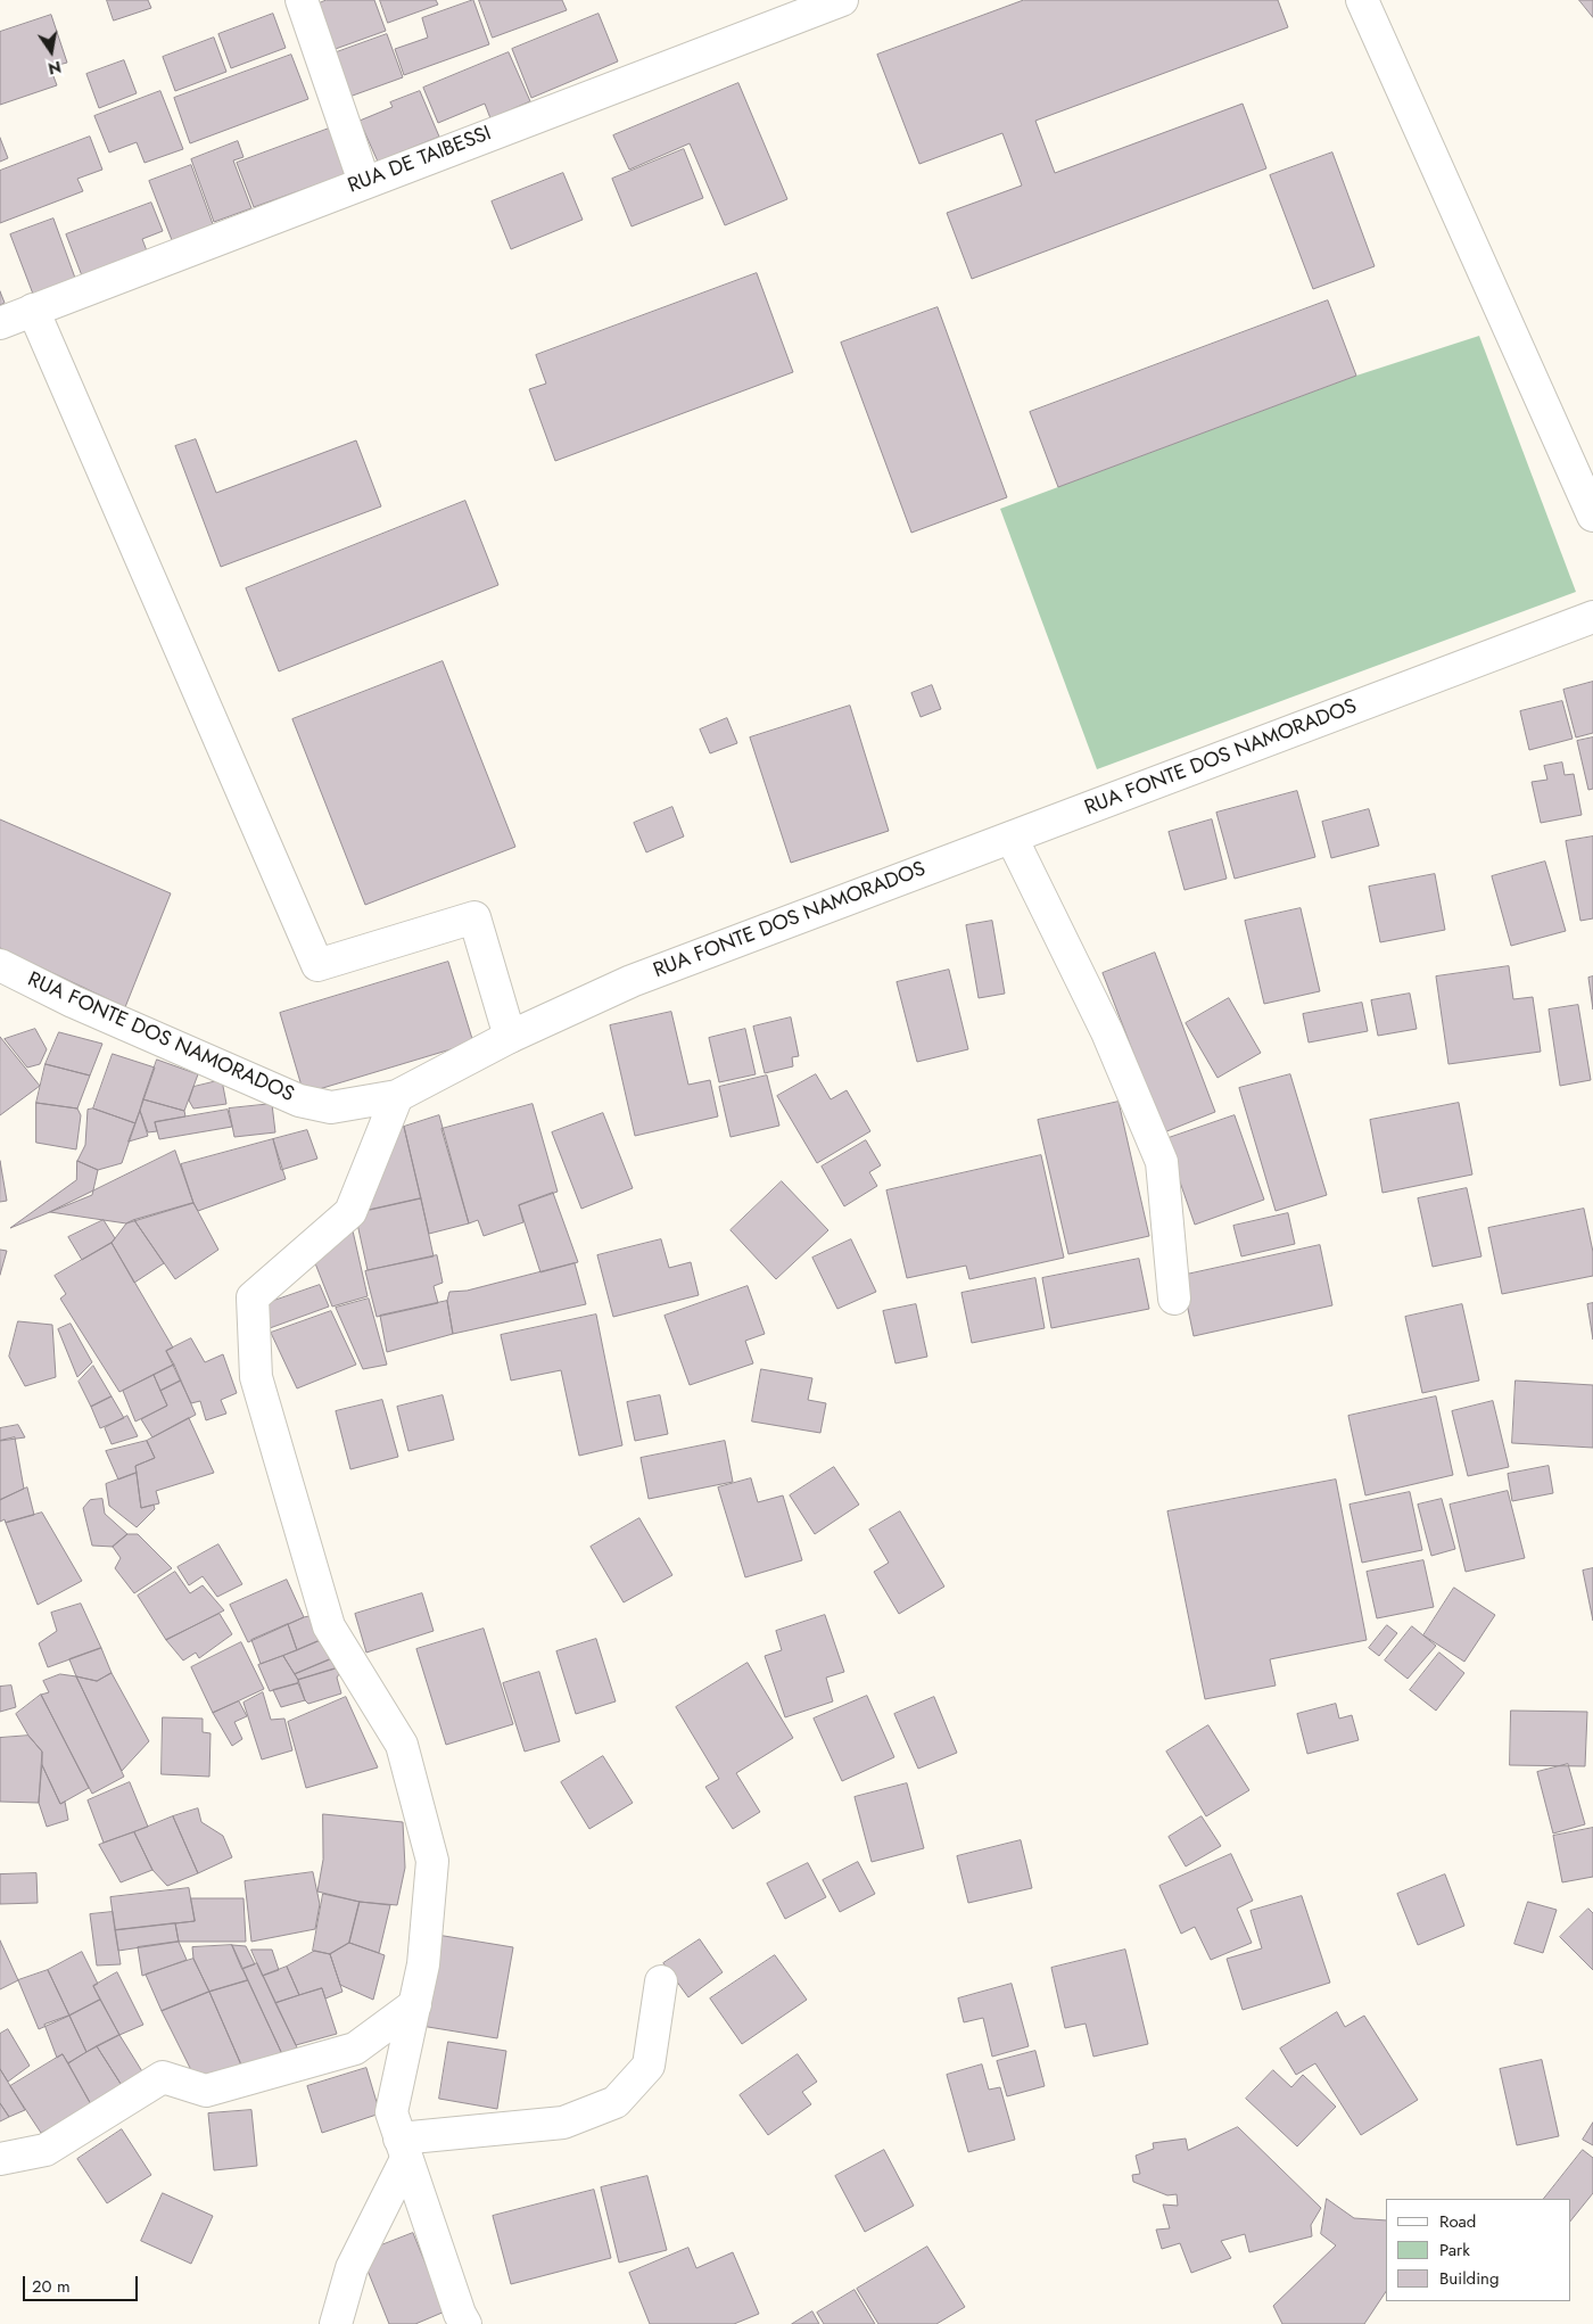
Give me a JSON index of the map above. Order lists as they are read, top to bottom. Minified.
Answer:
{"streets":{"street":["RUA DE TAIBESSI","RUA FONTE DOS NAMORADOS"]},"legend":["Road","Park","Building"],"scale_bar":"20 m","north":"bottom"}
